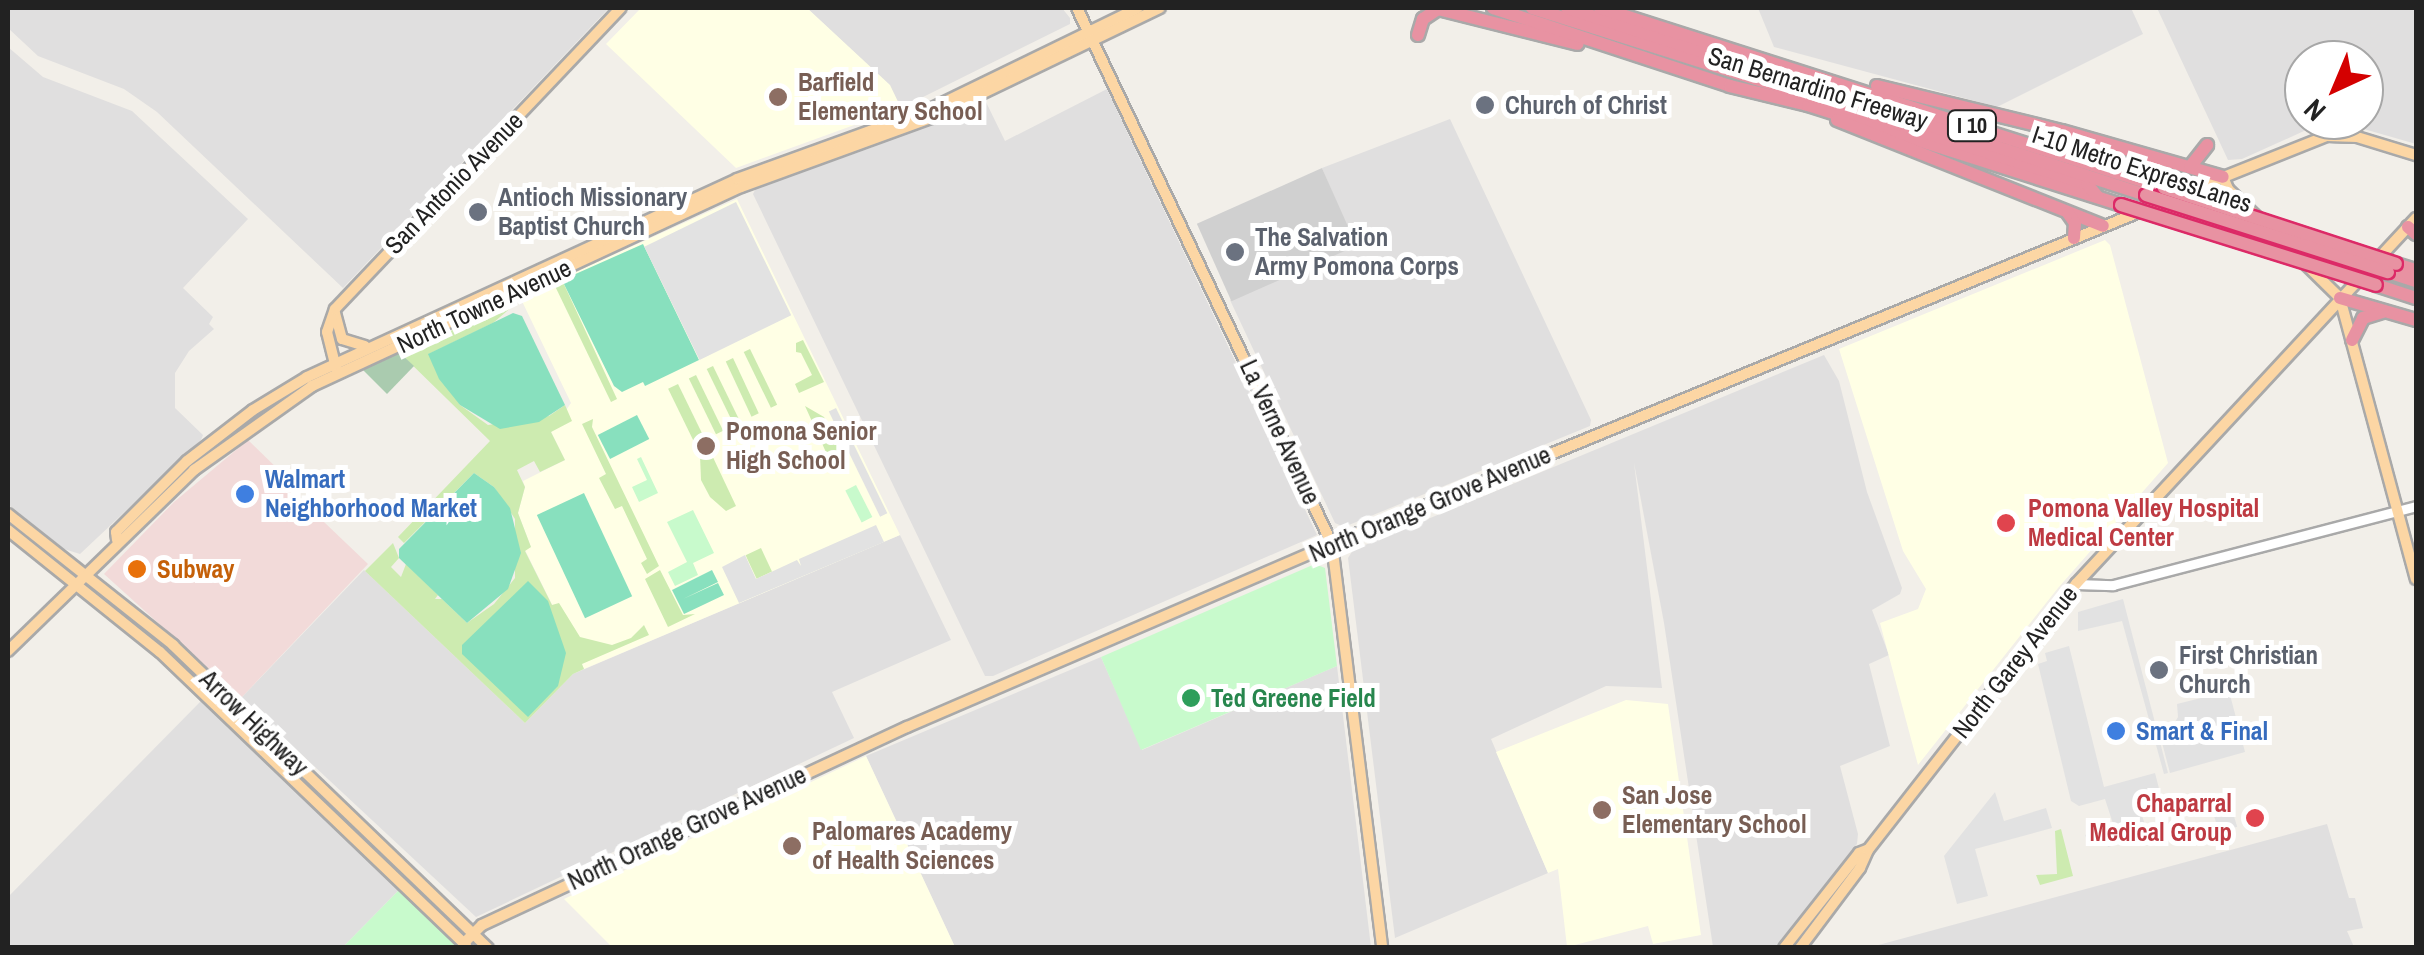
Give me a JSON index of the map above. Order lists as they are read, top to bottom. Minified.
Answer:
{"streets":{"highway":["San Bernardino Freeway","I 10","I-10 Metro ExpressLanes"],"main road":["San Antonio Avenue","North Towne Avenue","La Verne Avenue","North Orange Grove Avenue","North Garey Avenue","Arrow Highway"]},"crossings":[["San Bernardino Freeway","I-10 Metro ExpressLanes"],["North Towne Avenue","La Verne Avenue"],["North Towne Avenue","Arrow Highway"],["La Verne Avenue","North Orange Grove Avenue"],["North Orange Grove Avenue","Arrow Highway"]],"places":["Barfield Elementary School","Church of Christ","Antioch Missionary Baptist Church","The Salvation Army Pomona Corps","Pomona Senior High School","Walmart Neighborhood Market","Pomona Valley Hospital Medical Center","Subway","First Christian Church","Ted Greene Field","Smart & Final","San Jose Elementary School","Chaparral Medical Group","Palomares Academy of Health Sciences"],"north":"bottom left"}
